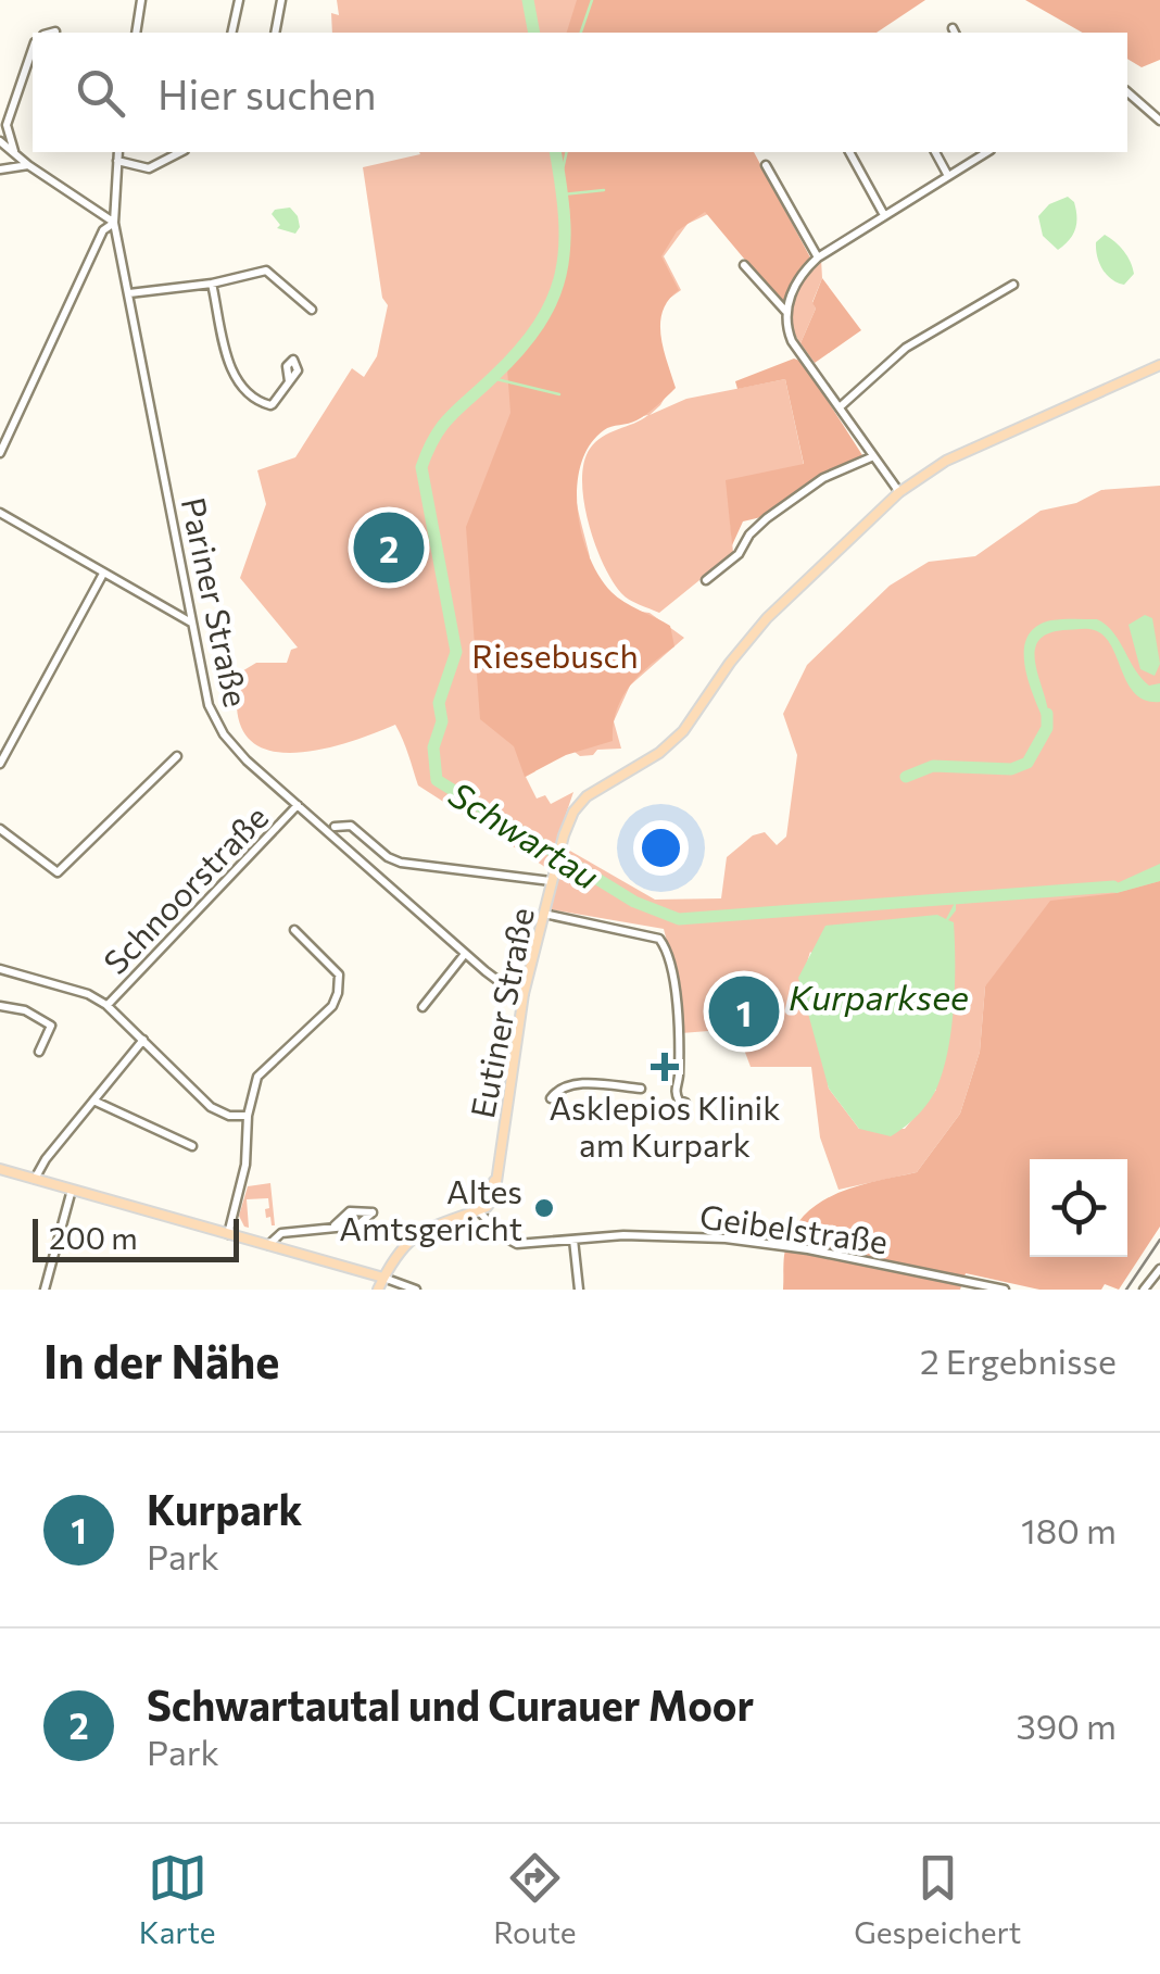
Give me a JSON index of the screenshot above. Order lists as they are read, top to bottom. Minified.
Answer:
{"streets":{"main road":["Eutiner Straße"],"street":["Pariner Straße","Schnoorstraße","Geibelstraße"]},"crossings":[["Pariner Straße","Schnoorstraße"],["Pariner Straße","Eutiner Straße"],["Eutiner Straße","Geibelstraße"]],"water":["Schwartau","Kurparksee"],"parks":["Riesebusch"],"places":{"health":["Asklepios Klinik am Kurpark"],"other":["Altes Amtsgericht"]},"scale_bar":"200 m","page":{"search":"Hier suchen","pins":["2","1"],"scale":"200 m","heading":["In der Nähe","2 Ergebnisse"],"list":[{"mark":"1","name":"Kurpark","note":"Park","value":"180 m"},{"mark":"2","name":"Schwartautal und Curauer Moor","note":"Park","value":"390 m"}],"nav":["Karte","Route","Gespeichert"]}}
